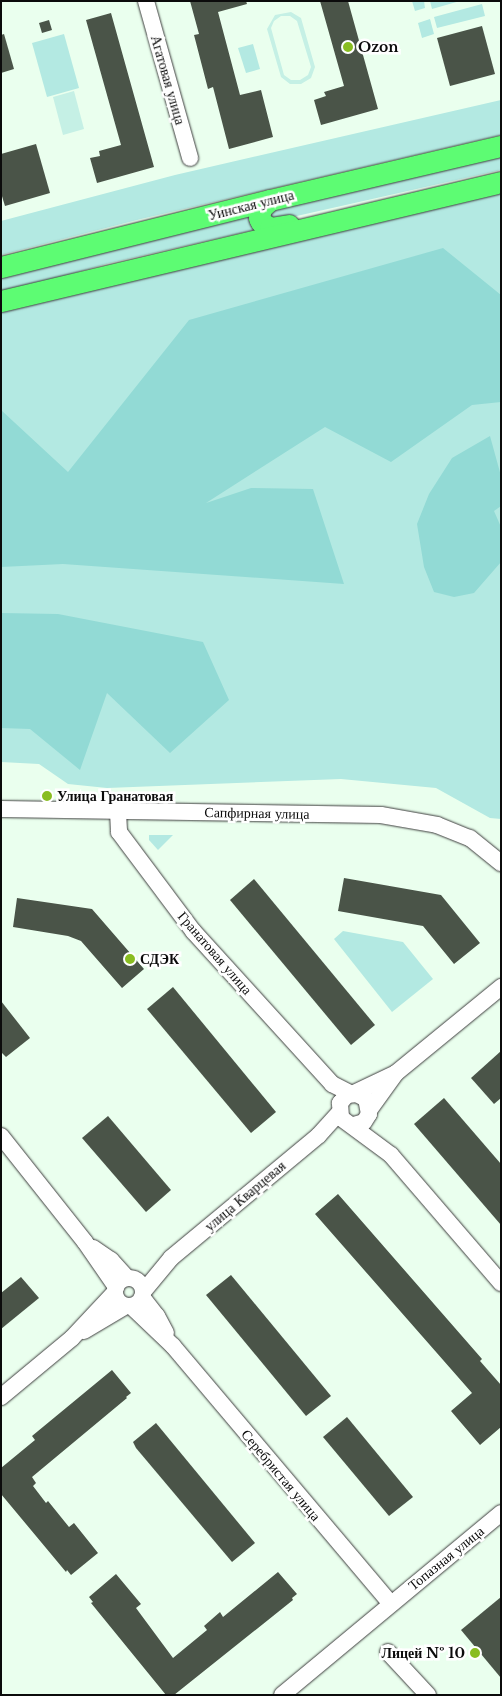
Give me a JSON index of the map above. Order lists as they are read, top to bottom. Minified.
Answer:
{"streets":{"main road":["Уинская улица"],"street":["Агатовая улица","Сапфирная улица","Гранатовая улица","улица Кварцевая","Серебристая улица","Топазная улица"]},"crossings":[["Сапфирная улица","Гранатовая улица"],["Гранатовая улица","улица Кварцевая"],["Серебристая улица","Топазная улица"]],"places":["Ozon","Улица Гранатовая","СДЭК","Лицей № 10"]}
